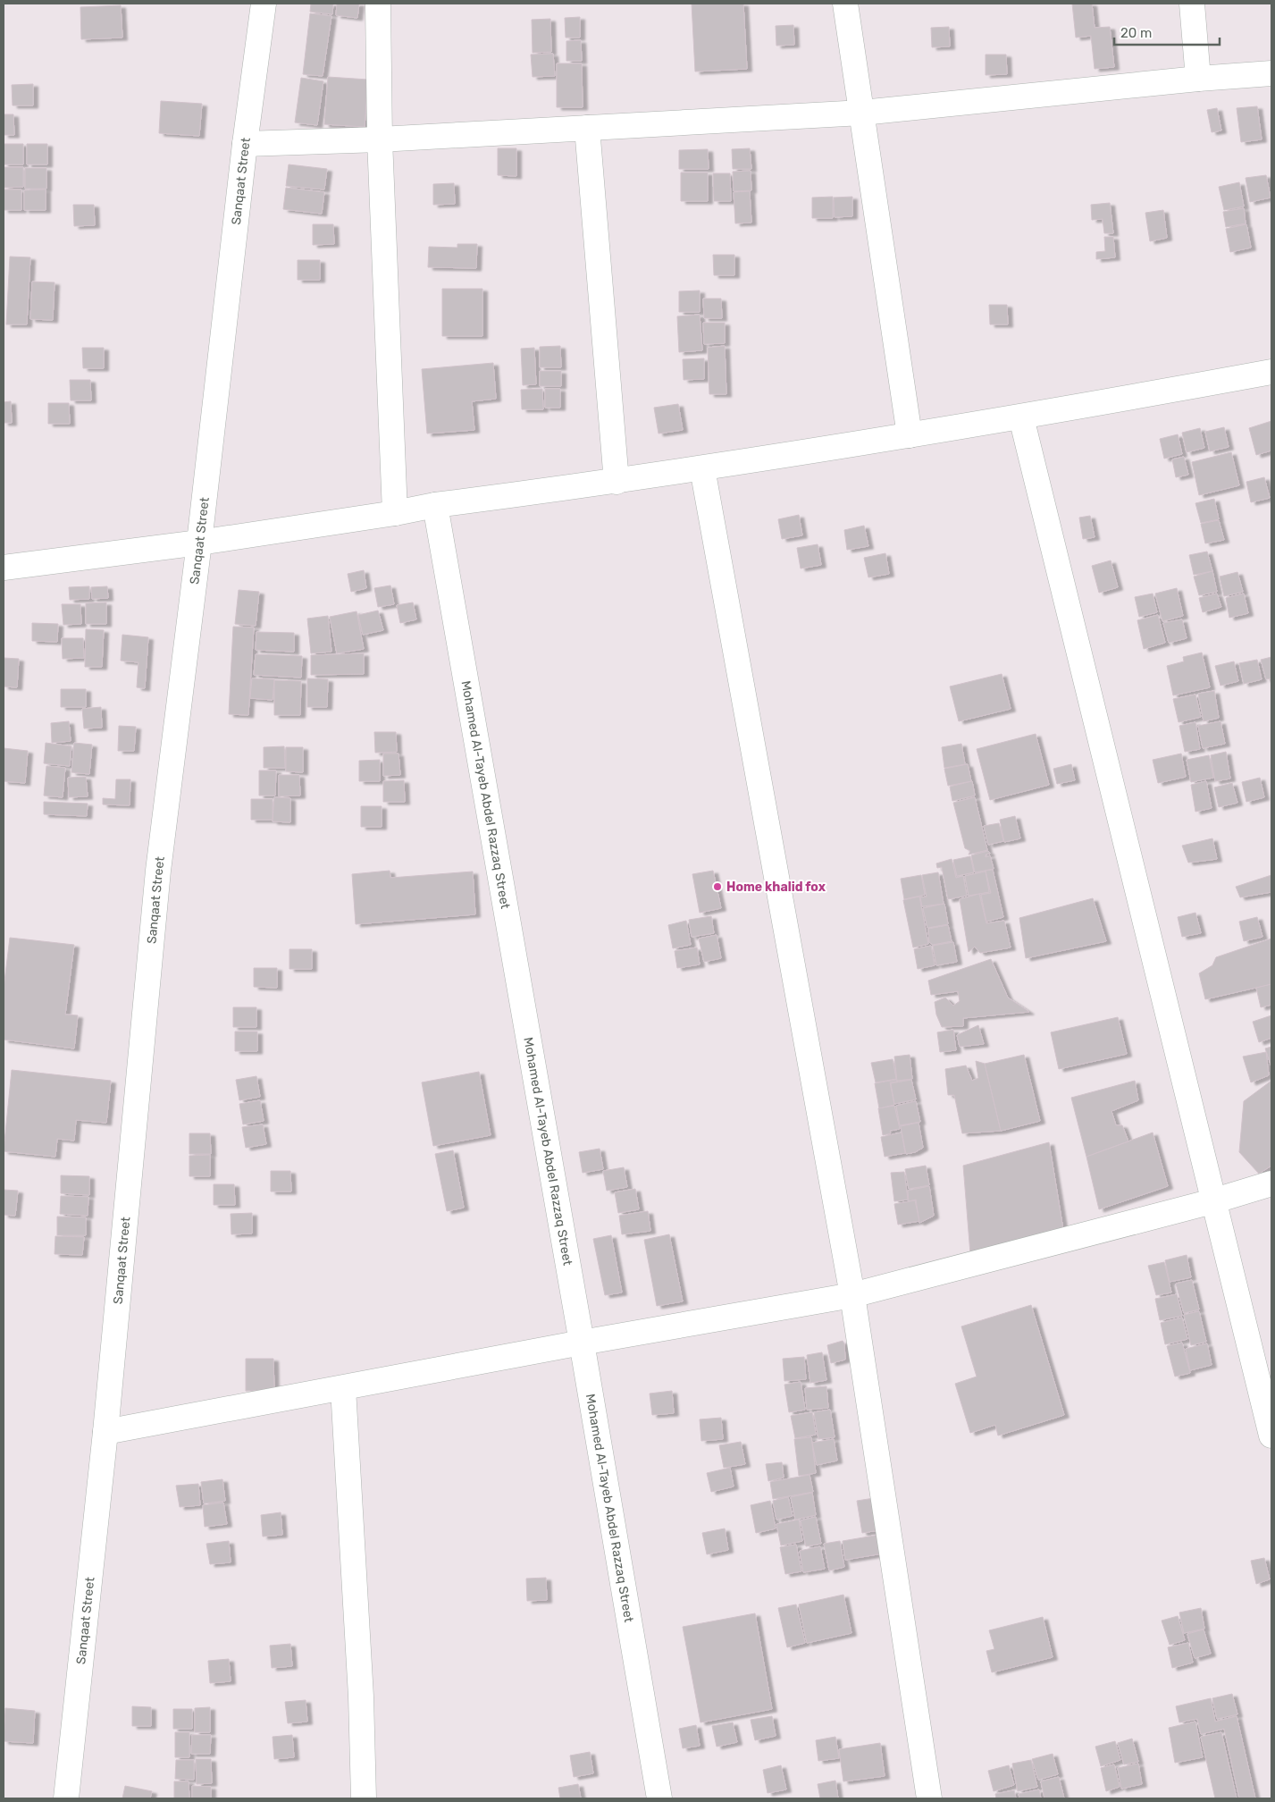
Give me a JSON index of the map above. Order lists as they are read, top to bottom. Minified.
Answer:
{"streets":{"street":["Sanqaat Street","Mohamed Al-Tayeb Abdel Razzaq Street"]},"places":["Home khalid fox"],"scale_bar":"20 m"}
